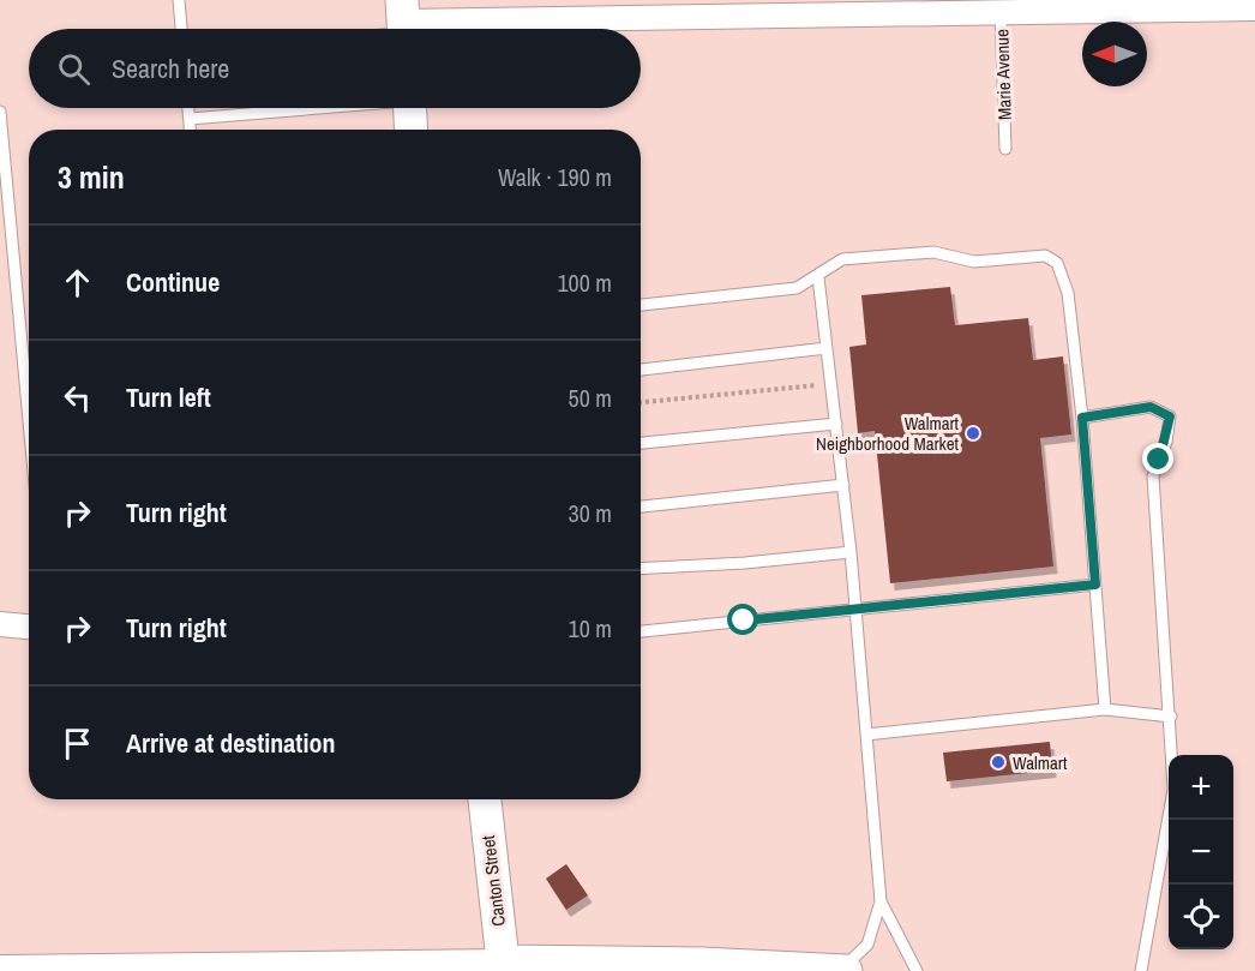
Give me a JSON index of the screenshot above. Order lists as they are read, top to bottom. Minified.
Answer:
{"streets":{"main road":["Canton Street"],"lane":["Marie Avenue"]},"places":["Walmart Neighborhood Market","Walmart"],"north":"left","page":{"search":"Search here","heading":["3 min","Walk · 190 m"],"list":[["Continue","100 m"],["Turn left","50 m"],["Turn right","30 m"],["Turn right","10 m"],"Arrive at destination"],"map_buttons":["+","−"]}}
